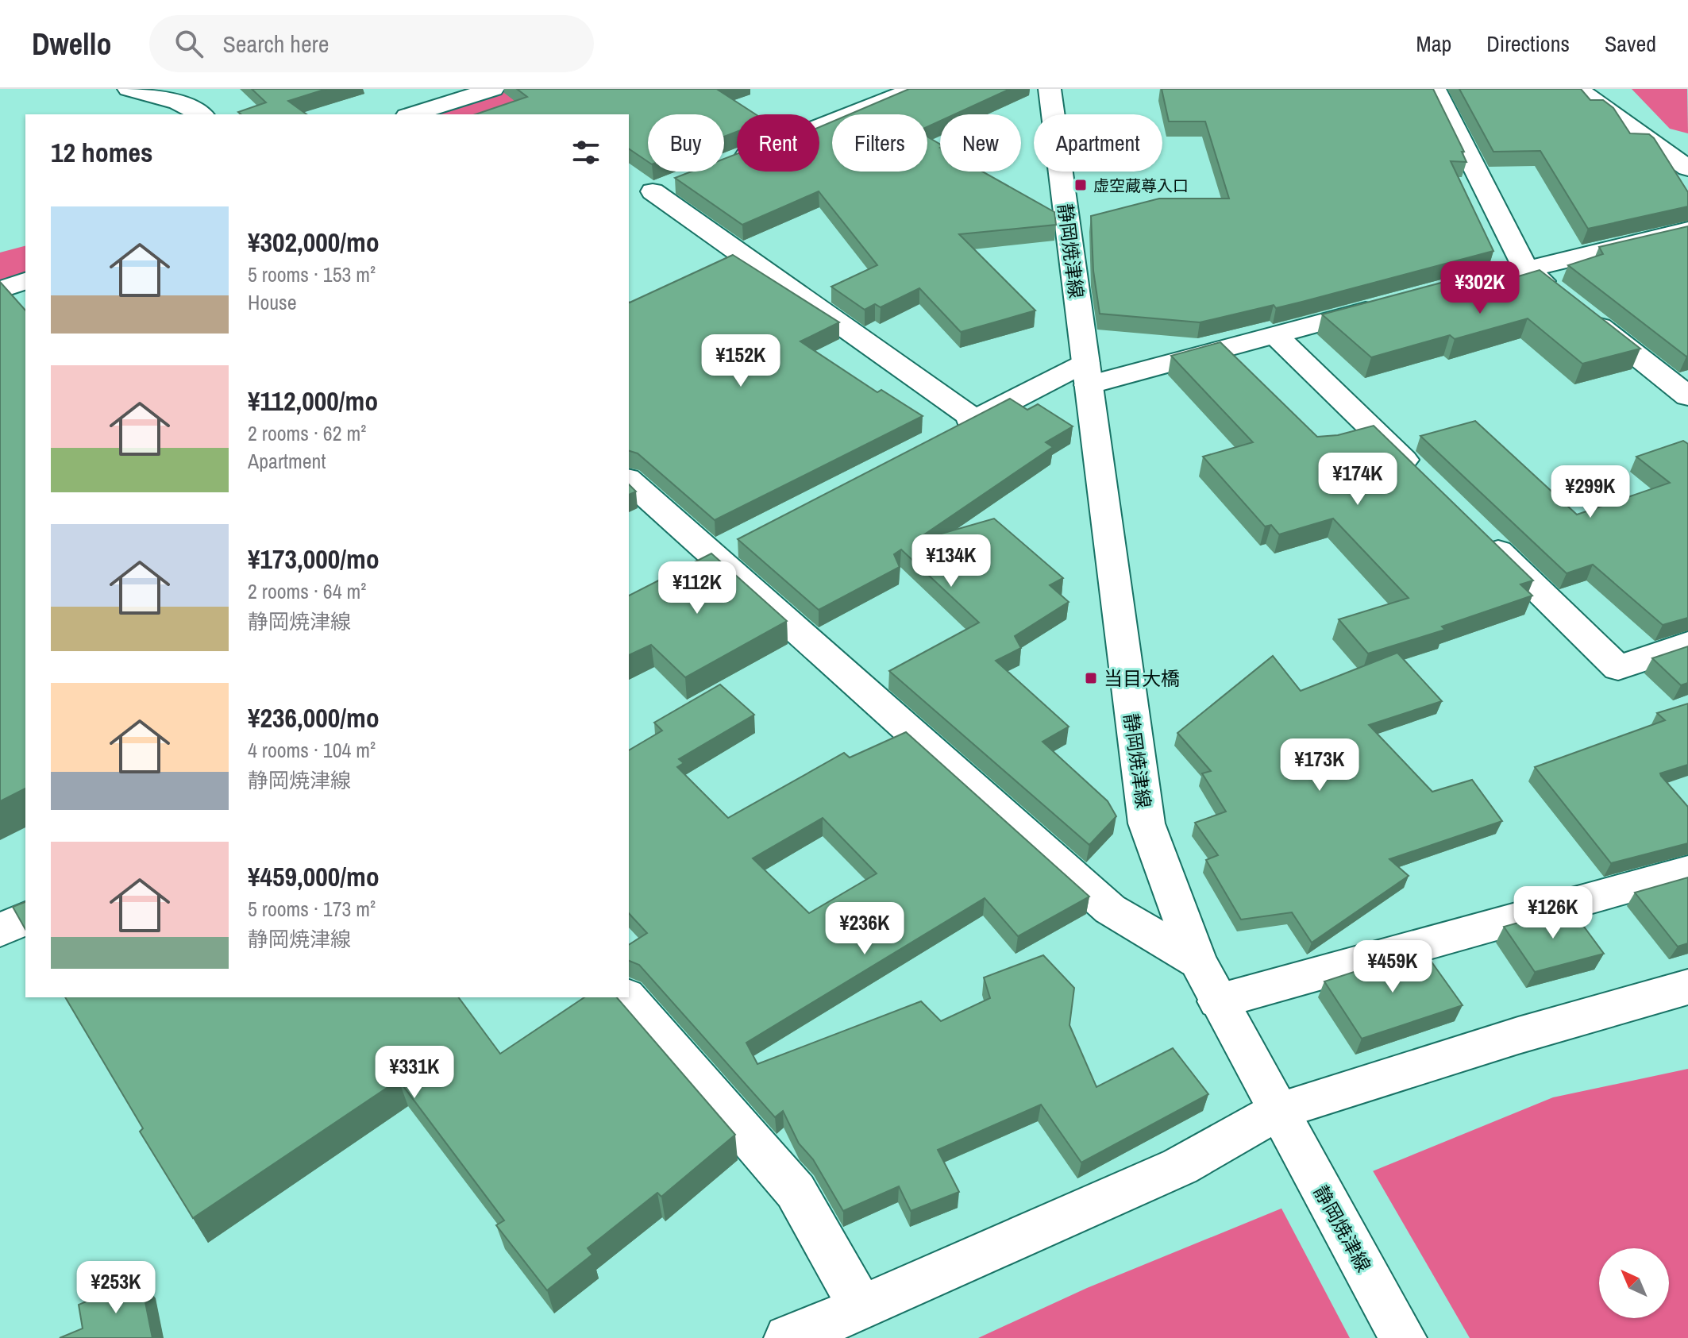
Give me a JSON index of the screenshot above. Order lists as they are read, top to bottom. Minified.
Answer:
{"streets":{"street":["静岡焼津線"]},"places":{"transit":["虚空蔵尊入口","当目大橋"]},"north":"top left","page":{"header":"Dwello","search":"Search here","nav":["Map","Directions","Saved"],"chip":["Buy","Rent","Filters","New","Apartment"],"heading":"12 homes","list":[{"name":"¥302,000/mo","note":"5 rooms · 153 m² · House"},{"name":"¥112,000/mo","note":"2 rooms · 62 m² · Apartment"},{"name":"¥173,000/mo","note":"2 rooms · 64 m² · 静岡焼津線"},{"name":"¥236,000/mo","note":"4 rooms · 104 m² · 静岡焼津線"},{"name":"¥459,000/mo","note":"5 rooms · 173 m² · 静岡焼津線"}],"price":["¥302K","¥152K","¥174K","¥299K","¥134K","¥112K","¥173K","¥126K","¥236K","¥459K","¥331K","¥253K"]}}
